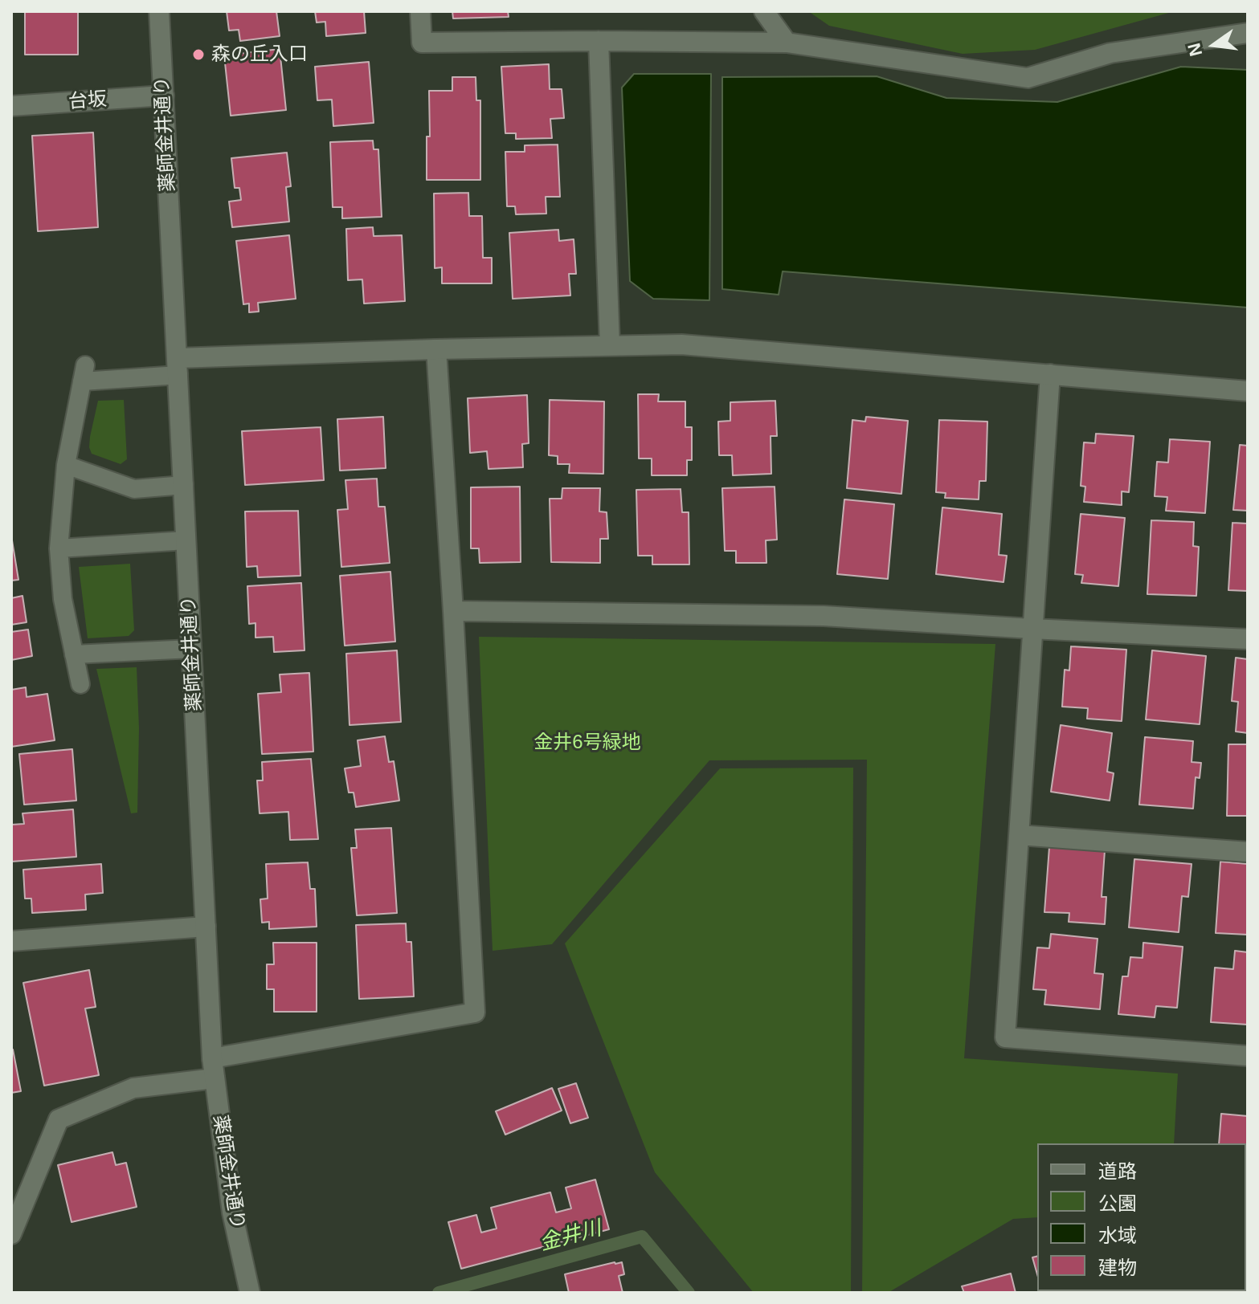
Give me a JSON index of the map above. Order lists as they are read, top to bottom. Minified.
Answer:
{"streets":{"street":["台坂","薬師金井通り"]},"crossings":[["台坂","薬師金井通り"]],"water":["金井川"],"parks":["金井6号緑地"],"places":["森の丘入口"],"legend":["道路","公園","水域","建物"],"north":"left"}
